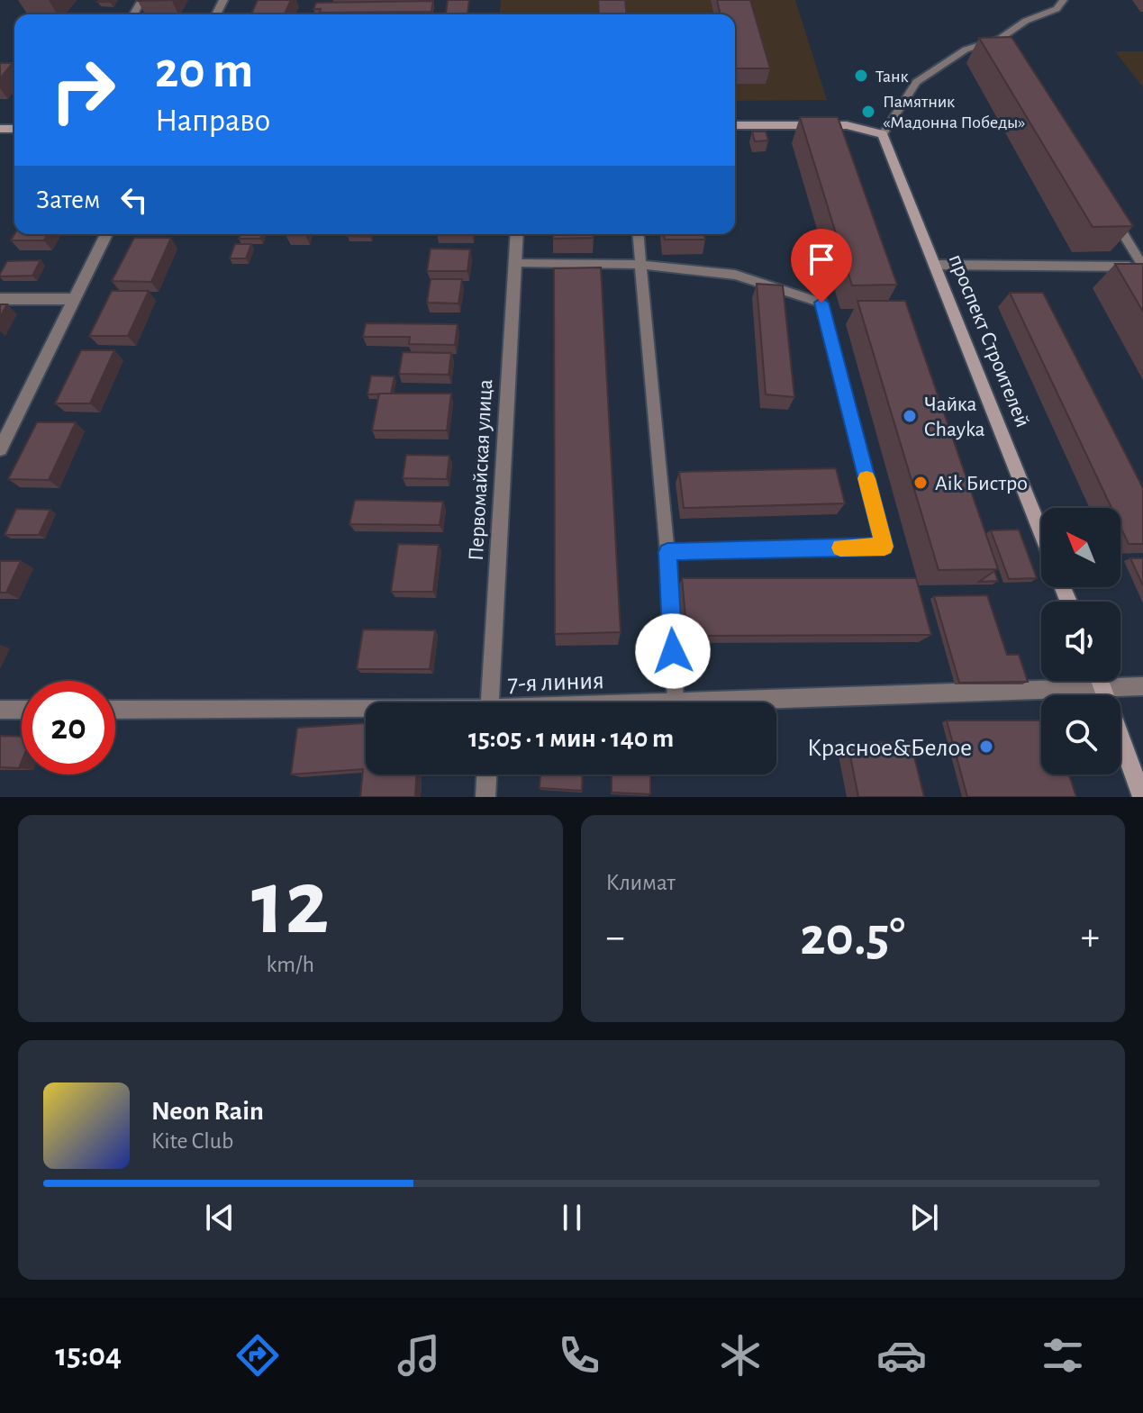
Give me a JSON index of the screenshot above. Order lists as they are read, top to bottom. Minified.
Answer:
{"streets":{"street":["проспект Строителей","Первомайская улица","7-я линия"]},"places":["Танк","Памятник «Мадонна Победы»","Чайка Chayka","Aik Бистро","Красное&Белое"],"north":"top left","page":{"turn":["20 m","Направо"],"then":"Затем","limit":"20","trip":"15:05 · 1 мин · 140 m","tile":[["12","km/h"],"Климат"],"heat":["−","20.5°","+"],"song":["Neon Rain","Kite Club"],"tabs":"15:04"}}
